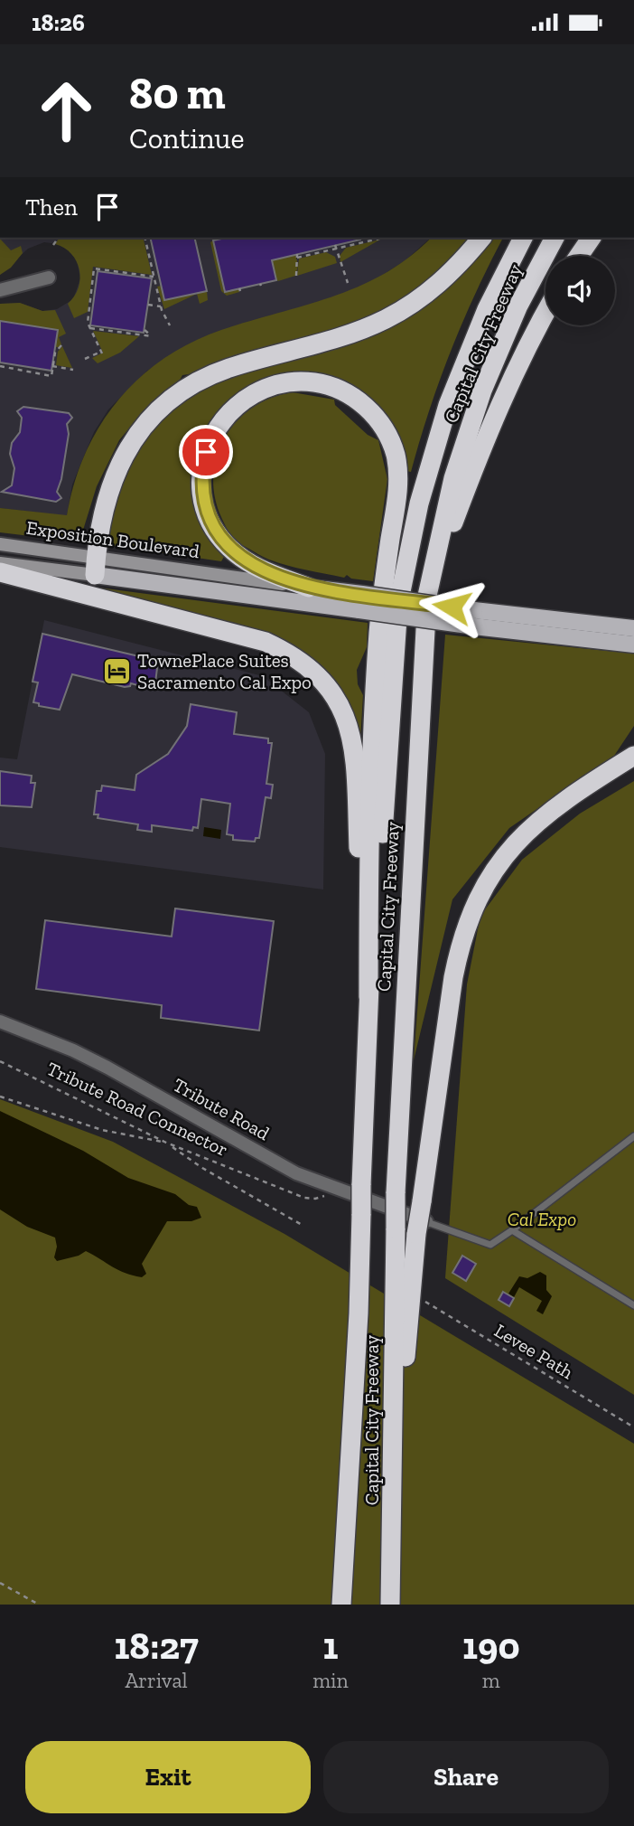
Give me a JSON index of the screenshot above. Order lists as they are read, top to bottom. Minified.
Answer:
{"streets":{"highway":["Capital City Freeway"],"main road":["Exposition Boulevard"],"street":["Tribute Road"],"path":["Tribute Road Connector","Levee Path"]},"crossings":[["Tribute Road Connector","Tribute Road"]],"parks":["Cal Expo"],"places":{"hotel":["TownePlace Suites Sacramento Cal Expo"]},"page":{"status":"18:26","turn":["80 m","Continue"],"then":"Then","eta":["18:27","Arrival","1","min","190","m"],"buttons":["Exit","Share"]}}
